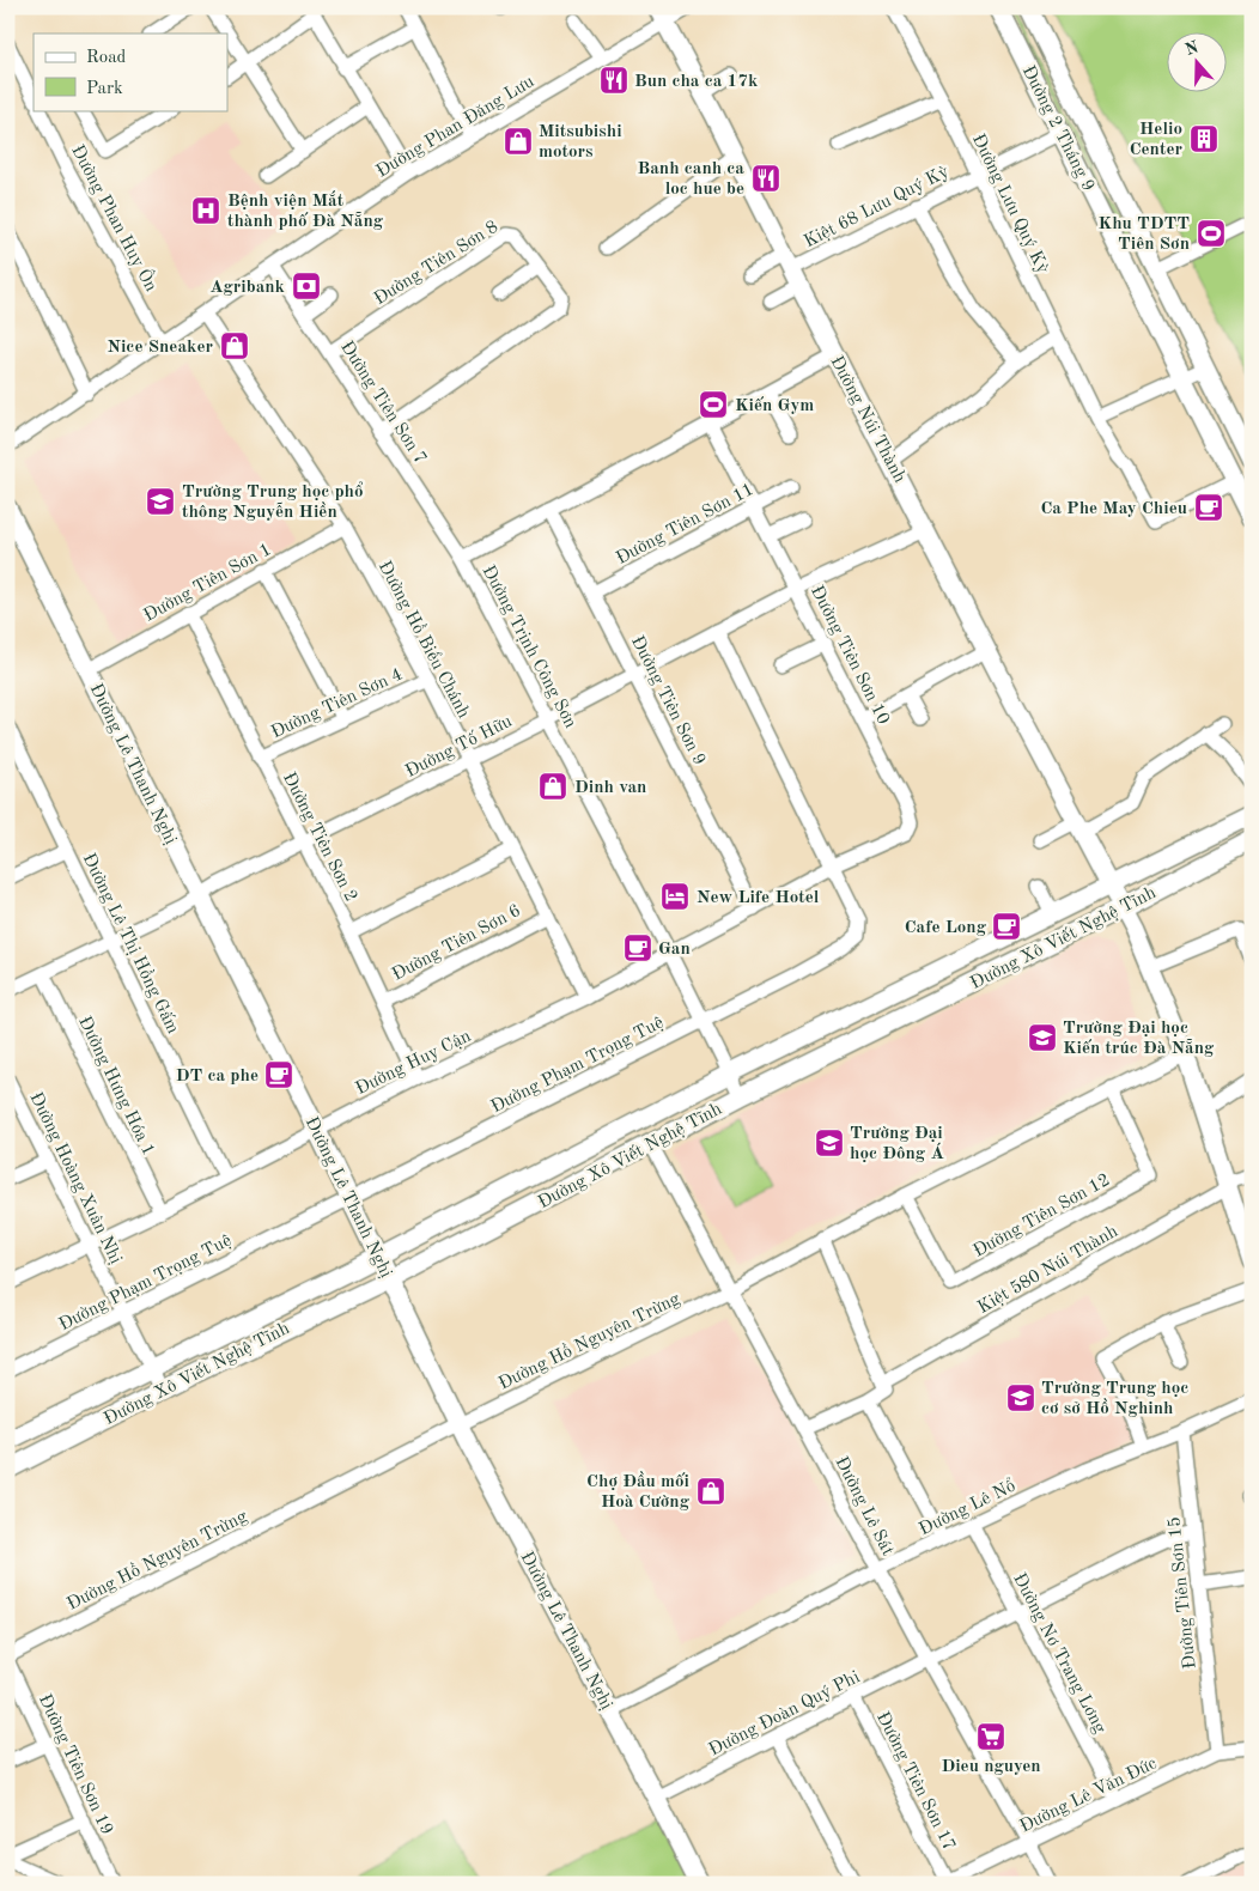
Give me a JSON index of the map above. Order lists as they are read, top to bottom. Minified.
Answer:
{"streets":{"main road":["Đường 2 Tháng 9","Đường Núi Thành","Đường Lê Thanh Nghị","Đường Xô Viết Nghệ Tĩnh"],"street":["Đường Phan Đăng Lưu","Đường Lưu Quý Kỳ","Kiệt 68 Lưu Quý Kỳ","Đường Phan Huy Ôn","Đường Tiên Sơn 8","Đường Tiên Sơn 7","Đường Tiên Sơn 11","Đường Tiên Sơn 1","Đường Hồ Biểu Chánh","Đường Trịnh Công Sơn","Đường Tiên Sơn 10","Đường Tiên Sơn 9","Đường Tiên Sơn 4","Đường Tố Hữu","Đường Tiên Sơn 2","Đường Tiên Sơn 6","Đường Lê Thị Hồng Gấm","Đường Huy Cận","Đường Phạm Trọng Tuệ","Đường Hưng Hóa 1","Đường Hoàng Xuân Nhị","Đường Tiên Sơn 12","Kiệt 580 Núi Thành","Đường Hồ Nguyên Trừng","Đường Lê Sát","Đường Lê Nổ","Đường Tiên Sơn 15","Đường Nơ Trang Lơng","Đường Đoàn Quý Phi","Đường Tiên Sơn 19","Đường Tiên Sơn 17","Đường Lê Văn Đức"]},"crossings":[["Đường Phan Đăng Lưu","Đường Phan Huy Ôn"],["Đường Phan Đăng Lưu","Đường Tiên Sơn 7"],["Đường Phan Đăng Lưu","Đường Núi Thành"],["Đường Phan Đăng Lưu","Đường Hồ Biểu Chánh"],["Đường 2 Tháng 9","Đường Lưu Quý Kỳ"],["Đường 2 Tháng 9","Kiệt 68 Lưu Quý Kỳ"],["Đường Lưu Quý Kỳ","Kiệt 68 Lưu Quý Kỳ"],["Kiệt 68 Lưu Quý Kỳ","Đường Núi Thành"],["Đường Tiên Sơn 8","Đường Tiên Sơn 7"],["Đường Tiên Sơn 7","Đường Trịnh Công Sơn"],["Đường Núi Thành","Đường Trịnh Công Sơn"],["Đường Núi Thành","Đường Tố Hữu"],["Đường Núi Thành","Đường Xô Viết Nghệ Tĩnh"],["Đường Núi Thành","Kiệt 580 Núi Thành"],["Đường Núi Thành","Đường Hồ Nguyên Trừng"],["Đường Tiên Sơn 11","Đường Tiên Sơn 10"],["Đường Tiên Sơn 11","Đường Tiên Sơn 9"],["Đường Tiên Sơn 1","Đường Hồ Biểu Chánh"],["Đường Tiên Sơn 1","Đường Lê Thanh Nghị"],["Đường Tiên Sơn 1","Đường Tiên Sơn 2"],["Đường Hồ Biểu Chánh","Đường Tiên Sơn 4"],["Đường Hồ Biểu Chánh","Đường Tố Hữu"],["Đường Hồ Biểu Chánh","Đường Tiên Sơn 6"],["Đường Hồ Biểu Chánh","Đường Huy Cận"],["Đường Trịnh Công Sơn","Đường Tiên Sơn 10"],["Đường Trịnh Công Sơn","Đường Tiên Sơn 9"],["Đường Trịnh Công Sơn","Đường Tố Hữu"],["Đường Trịnh Công Sơn","Đường Xô Viết Nghệ Tĩnh"],["Đường Trịnh Công Sơn","Đường Huy Cận"],["Đường Trịnh Công Sơn","Đường Phạm Trọng Tuệ"],["Đường Tiên Sơn 10","Đường Tố Hữu"],["Đường Tiên Sơn 10","Đường Huy Cận"],["Đường Tiên Sơn 10","Đường Phạm Trọng Tuệ"],["Đường Tiên Sơn 9","Đường Tố Hữu"],["Đường Tiên Sơn 9","Đường Huy Cận"],["Đường Tiên Sơn 4","Đường Tiên Sơn 2"],["Đường Tố Hữu","Đường Lê Thanh Nghị"],["Đường Tố Hữu","Đường Tiên Sơn 2"],["Đường Tố Hữu","Đường Lê Thị Hồng Gấm"],["Đường Tố Hữu","Đường Phạm Trọng Tuệ"],["Đường Tố Hữu","Đường Hưng Hóa 1"],["Đường Lê Thanh Nghị","Đường Xô Viết Nghệ Tĩnh"],["Đường Lê Thanh Nghị","Đường Huy Cận"],["Đường Lê Thanh Nghị","Đường Phạm Trọng Tuệ"],["Đường Lê Thanh Nghị","Đường Hồ Nguyên Trừng"],["Đường Lê Thanh Nghị","Đường Lê Nổ"],["Đường Lê Thanh Nghị","Đường Đoàn Quý Phi"],["Đường Tiên Sơn 2","Đường Tiên Sơn 6"],["Đường Tiên Sơn 2","Đường Huy Cận"],["Đường Xô Viết Nghệ Tĩnh","Đường Hoàng Xuân Nhị"],["Đường Xô Viết Nghệ Tĩnh","Đường Lê Sát"],["Đường Lê Thị Hồng Gấm","Đường Huy Cận"],["Đường Huy Cận","Đường Phạm Trọng Tuệ"],["Đường Huy Cận","Đường Hưng Hóa 1"],["Đường Huy Cận","Đường Hoàng Xuân Nhị"],["Đường Phạm Trọng Tuệ","Đường Hoàng Xuân Nhị"],["Đường Tiên Sơn 12","Đường Hồ Nguyên Trừng"],["Đường Hồ Nguyên Trừng","Đường Lê Sát"],["Đường Hồ Nguyên Trừng","Đường Tiên Sơn 19"],["Đường Lê Sát","Đường Lê Nổ"],["Đường Lê Sát","Đường Đoàn Quý Phi"],["Đường Lê Sát","Đường Lê Văn Đức"],["Đường Lê Nổ","Đường Tiên Sơn 15"],["Đường Lê Nổ","Đường Nơ Trang Lơng"],["Đường Tiên Sơn 15","Đường Đoàn Quý Phi"],["Đường Tiên Sơn 15","Đường Lê Văn Đức"],["Đường Nơ Trang Lơng","Đường Đoàn Quý Phi"],["Đường Nơ Trang Lơng","Đường Lê Văn Đức"],["Đường Đoàn Quý Phi","Đường Tiên Sơn 17"],["Đường Tiên Sơn 17","Đường Lê Văn Đức"]],"places":{"restaurant":["Bun cha ca 17k","Banh canh ca loc hue be"],"building":["Helio Center"],"shop":["Mitsubishi motors","Nice Sneaker","Dinh van","Chợ Đầu mối Hoà Cường"],"hospital":["Bệnh viện Mắt thành phố Đà Nẵng"],"sports":["Khu TDTT Tiên Sơn","Kiến Gym"],"bank":["Agribank"],"school or university":["Trường Trung học phổ thông Nguyễn Hiền","Trường Đại học Kiến trúc Đà Nẵng","Trường Đại học Đông Á","Trường Trung học cơ sở Hồ Nghinh"],"cafe":["Ca Phe May Chieu","Cafe Long","Gan","DT ca phe"],"hotel":["New Life Hotel"],"supermarket":["Dieu nguyen"]},"legend":["Road","Park"],"north":"top"}
